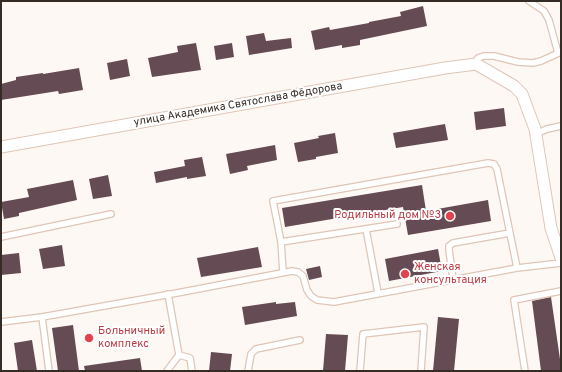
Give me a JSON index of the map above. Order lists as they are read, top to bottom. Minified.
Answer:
{"streets":{"street":["улица Академика Святослава Фёдорова"]},"places":["Родильный дом №3","Женская консультация","Больничный комплекс"]}
